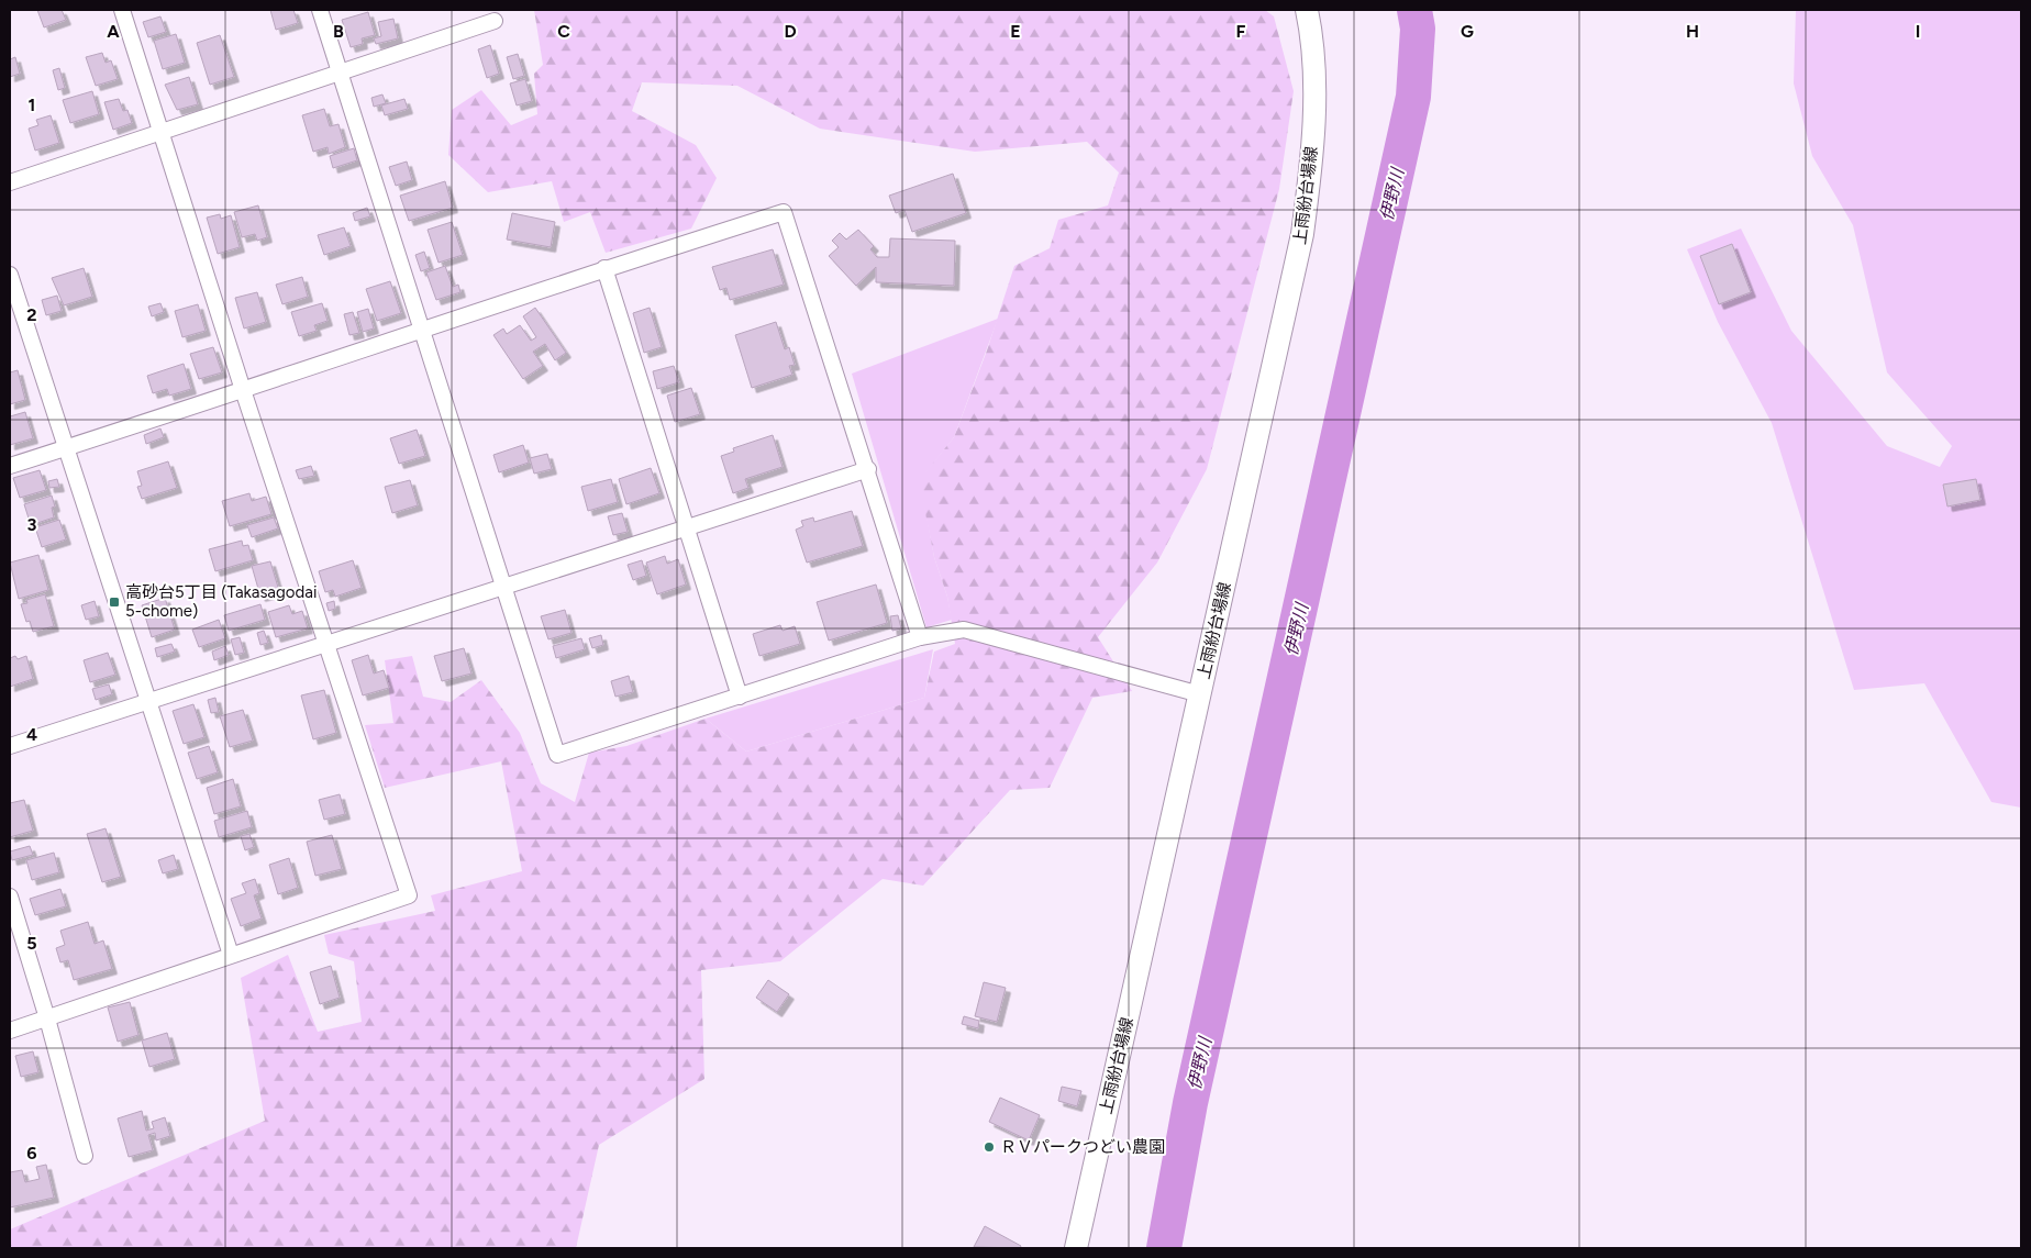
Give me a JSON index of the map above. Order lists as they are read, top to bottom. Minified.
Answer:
{"streets":{"main road":["上雨紛台場線"]},"water":["伊野川"],"places":{"transit":["高砂台5丁目 (Takasagodai 5-chome)"],"other":["ＲＶパークつどい農園"]},"grid":{"columns":["A","B","C","D","E","F","G","H","I"],"rows":["1","2","3","4","5","6"]}}
